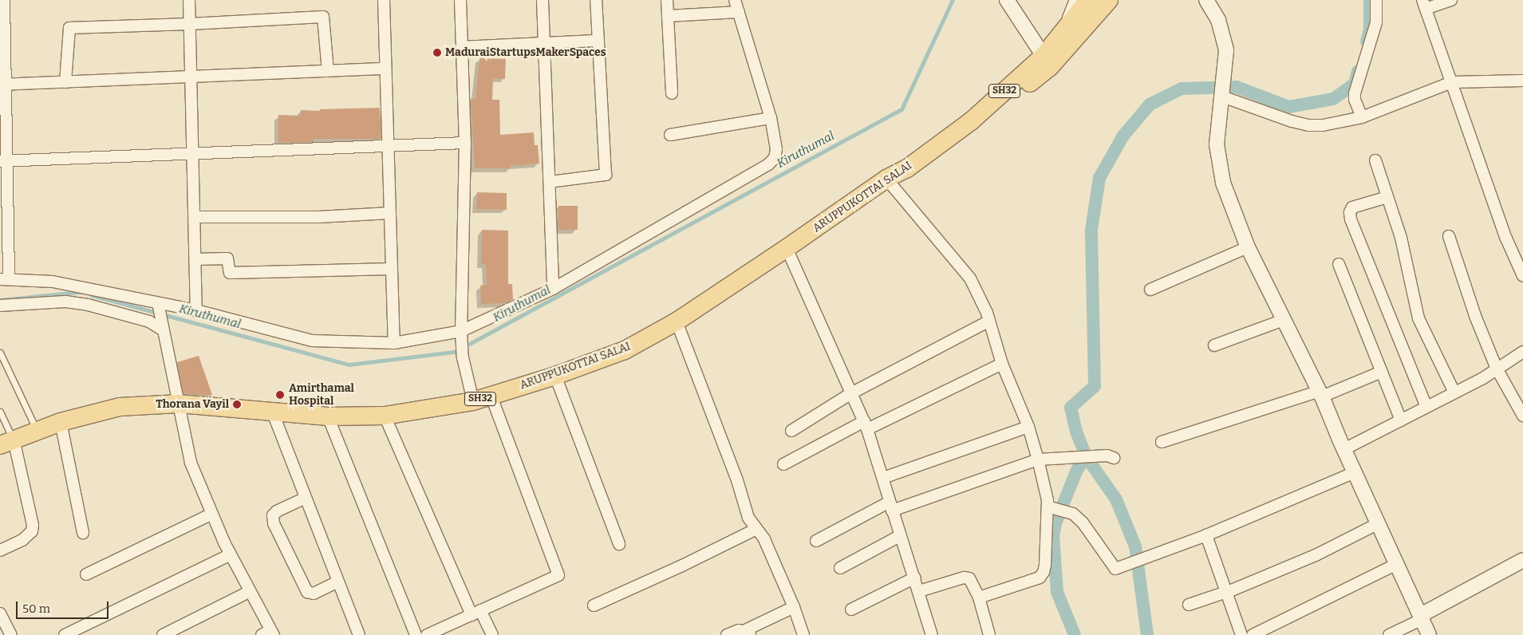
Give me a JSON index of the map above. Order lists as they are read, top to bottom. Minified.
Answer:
{"streets":{"main road":["SH32","ARUPPUKOTTAI SALAI"]},"water":["Kiruthumal"],"places":["MaduraiStartupsMakerSpaces","Amirthamal Hospital","Thorana Vayil"],"scale_bar":"50 m"}
